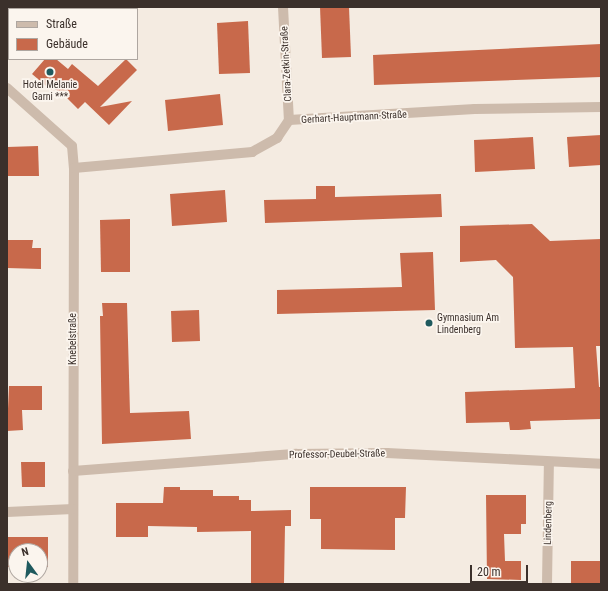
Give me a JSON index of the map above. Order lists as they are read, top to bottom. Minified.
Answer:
{"streets":{"street":["Clara-Zetkin-Straße","Gerhart-Hauptmann-Straße","Knebelstraße","Professor-Deubel-Straße","Lindenberg"]},"crossings":[["Clara-Zetkin-Straße","Gerhart-Hauptmann-Straße"],["Gerhart-Hauptmann-Straße","Knebelstraße"],["Knebelstraße","Professor-Deubel-Straße"],["Professor-Deubel-Straße","Lindenberg"]],"places":["Hotel Melanie Garni ***","Gymnasium Am Lindenberg"],"legend":["Straße","Gebäude"],"scale_bar":"20 m","north":"top"}
